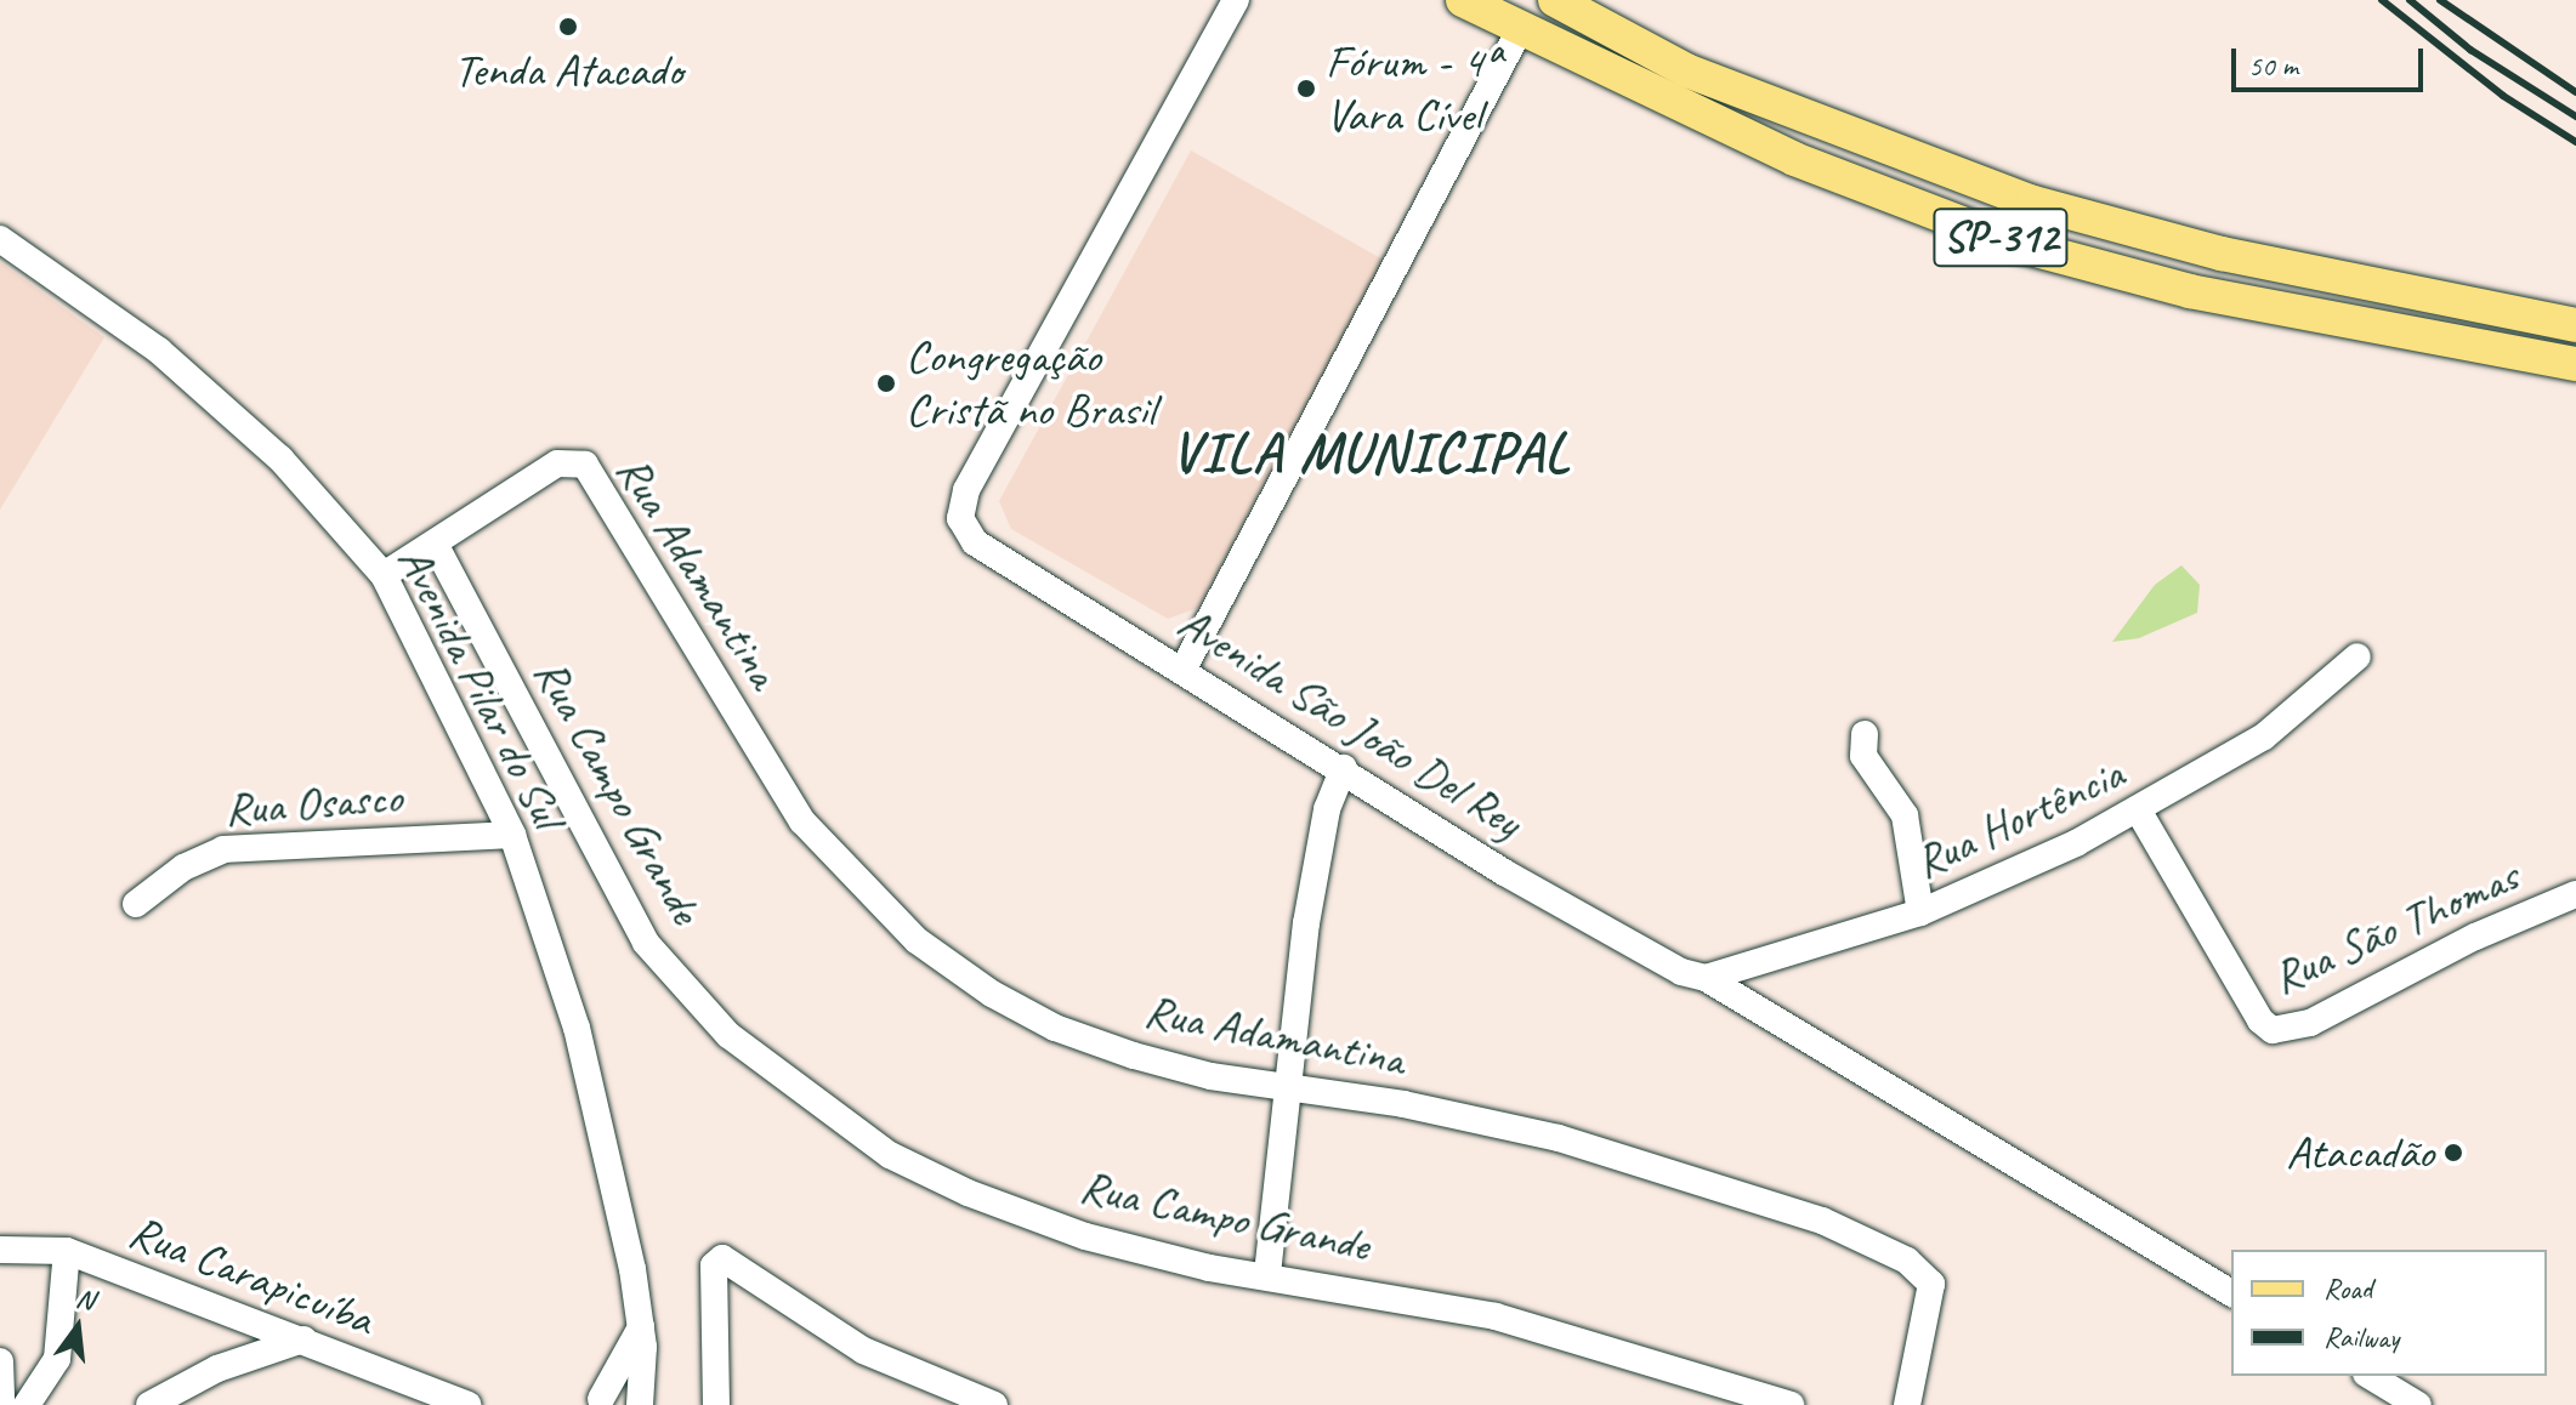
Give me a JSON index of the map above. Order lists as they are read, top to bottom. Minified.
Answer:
{"streets":{"main road":["SP-312"],"street":["Rua Adamantina","Avenida Pilar do Sul","Avenida São João Del Rey","Rua Campo Grande","Rua Osasco","Rua Hortência","Rua São Thomas","Rua Carapicuíba"]},"crossings":[["Rua Adamantina","Rua Campo Grande"],["Avenida Pilar do Sul","Rua Osasco"],["Avenida São João Del Rey","Rua Hortência"],["Rua Hortência","Rua São Thomas"]],"districts":["VILA MUNICIPAL"],"places":["Tenda Atacado","Fórum - 4ª Vara Cível","Congregação Cristã no Brasil","Atacadão"],"legend":["Road","Railway"],"scale_bar":"50 m","north":"top"}
